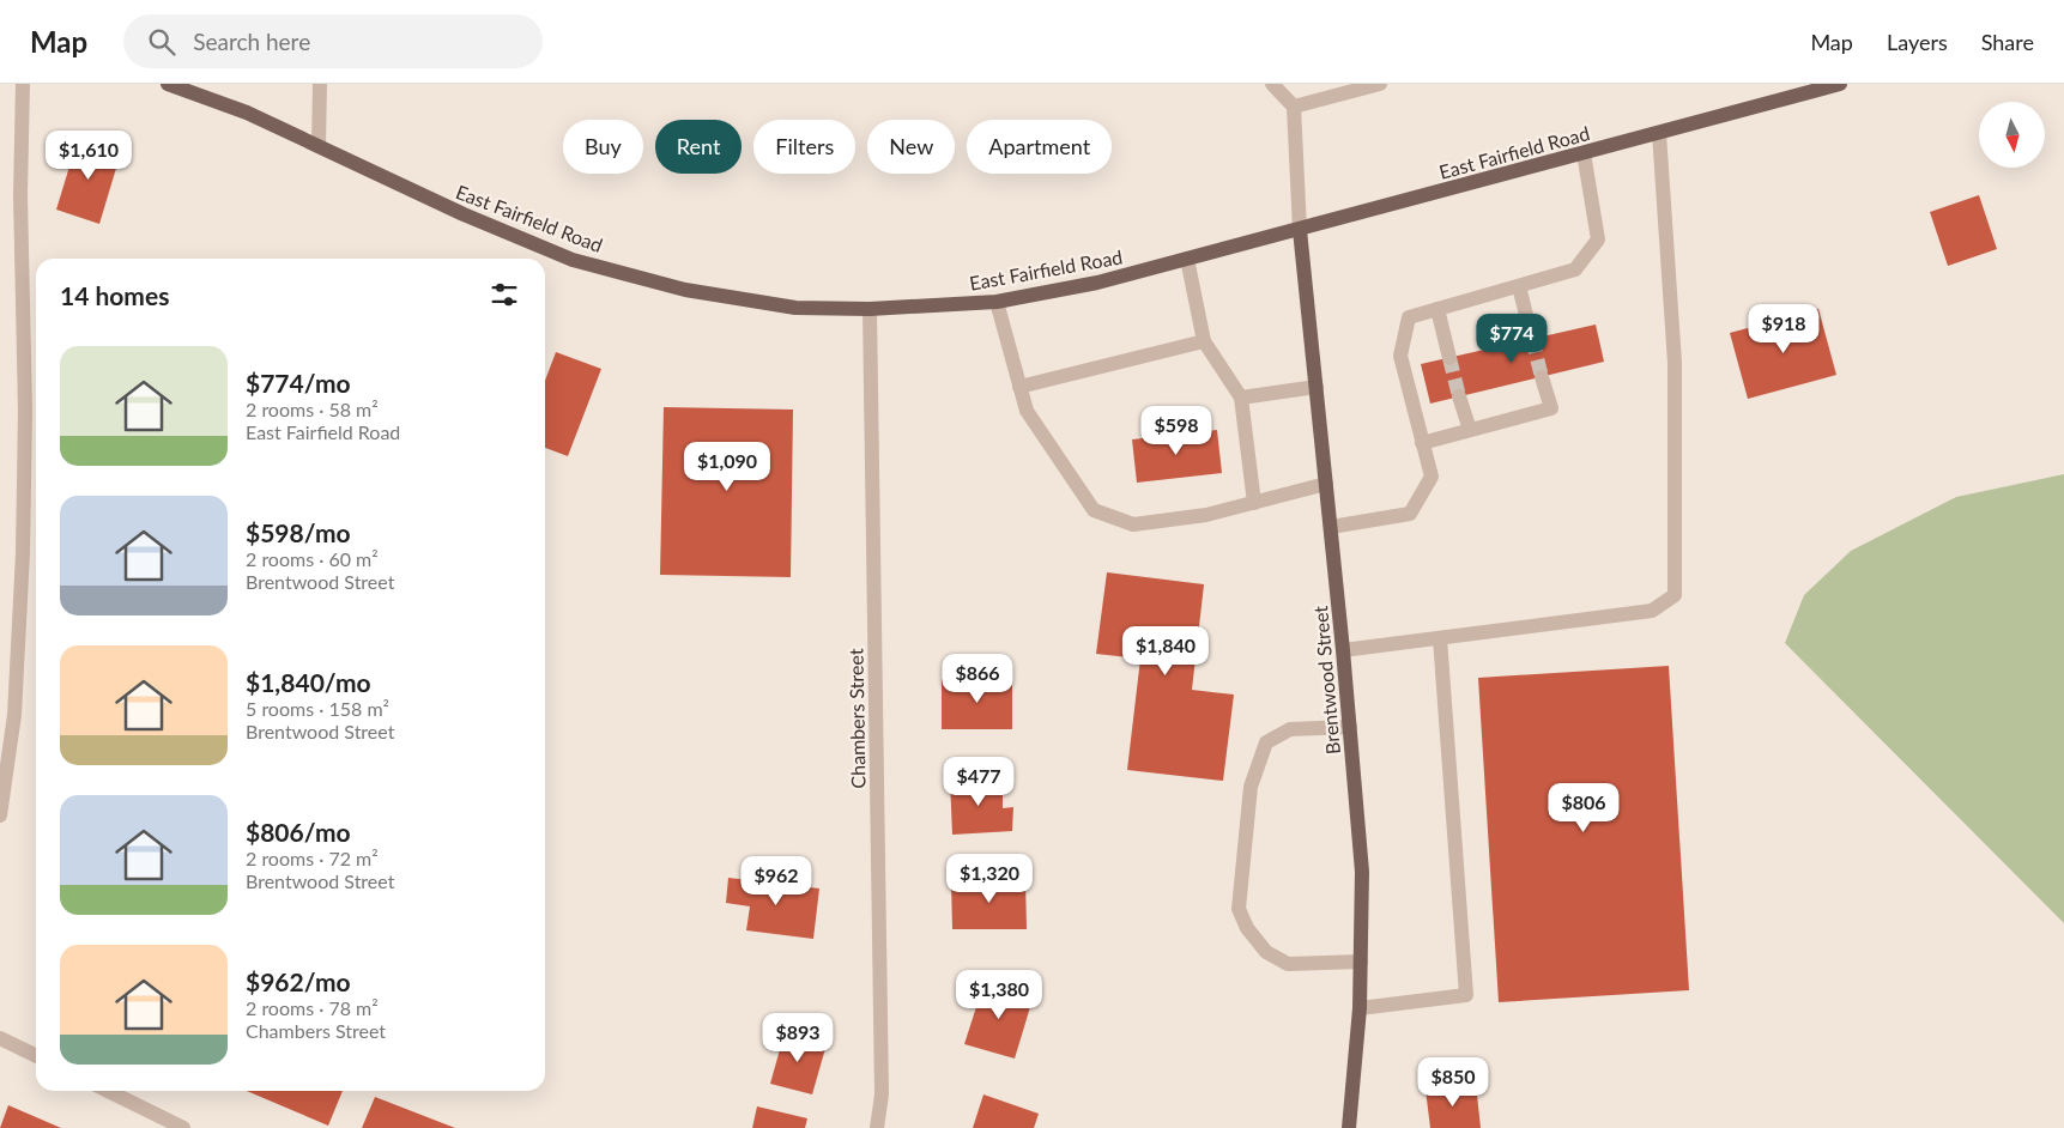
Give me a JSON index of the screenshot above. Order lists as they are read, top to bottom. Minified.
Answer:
{"streets":{"main road":["East Fairfield Road","Brentwood Street"],"street":["Chambers Street"]},"crossings":[["East Fairfield Road","Brentwood Street"],["East Fairfield Road","Chambers Street"]],"north":"bottom","page":{"header":"Map","search":"Search here","nav":["Map","Layers","Share"],"chip":["Buy","Rent","Filters","New","Apartment"],"price":["$1,610","$918","$774","$598","$1,090","$1,840","$866","$477","$806","$1,320","$962","$1,380","$893","$850"],"heading":"14 homes","list":[{"name":"$774/mo","note":"2 rooms · 58 m² · East Fairfield Road"},{"name":"$598/mo","note":"2 rooms · 60 m² · Brentwood Street"},{"name":"$1,840/mo","note":"5 rooms · 158 m² · Brentwood Street"},{"name":"$806/mo","note":"2 rooms · 72 m² · Brentwood Street"},{"name":"$962/mo","note":"2 rooms · 78 m² · Chambers Street"}]}}
